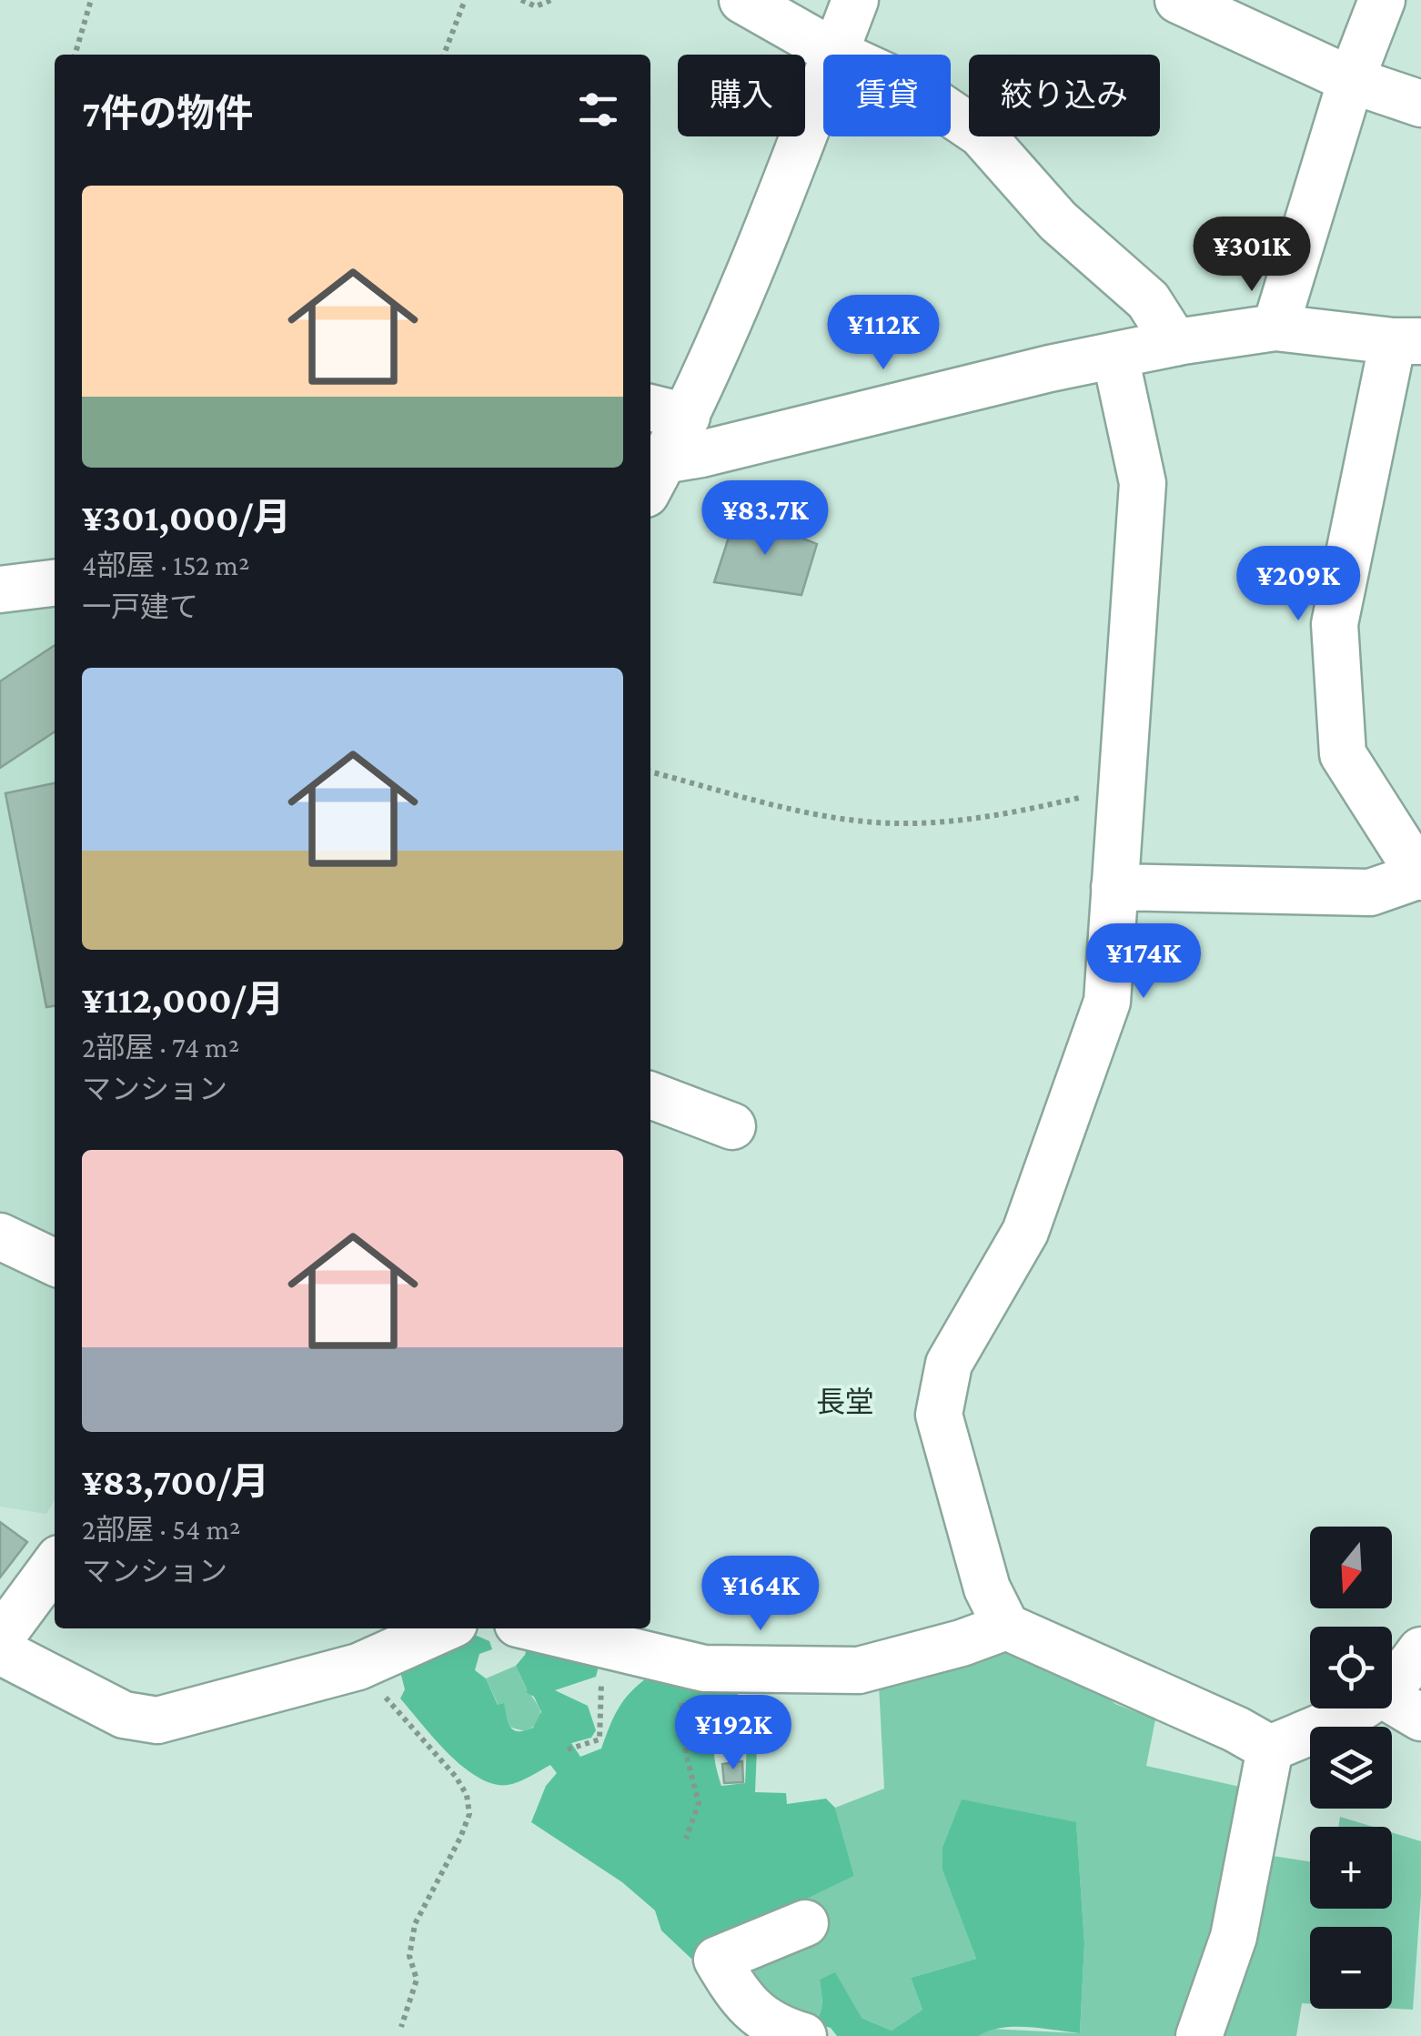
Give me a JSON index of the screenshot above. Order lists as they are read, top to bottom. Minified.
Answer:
{"districts":["長堂"],"north":"bottom","page":{"chip":["購入","賃貸","絞り込み"],"heading":"7件の物件","list":[{"name":"¥301,000/月","note":"4部屋 · 152 m² · 一戸建て"},{"name":"¥112,000/月","note":"2部屋 · 74 m² · マンション"},{"name":"¥83,700/月","note":"2部屋 · 54 m² · マンション"}],"price":["¥301K","¥112K","¥83.7K","¥209K","¥174K","¥164K","¥192K"],"map_buttons":["+","−"]}}
